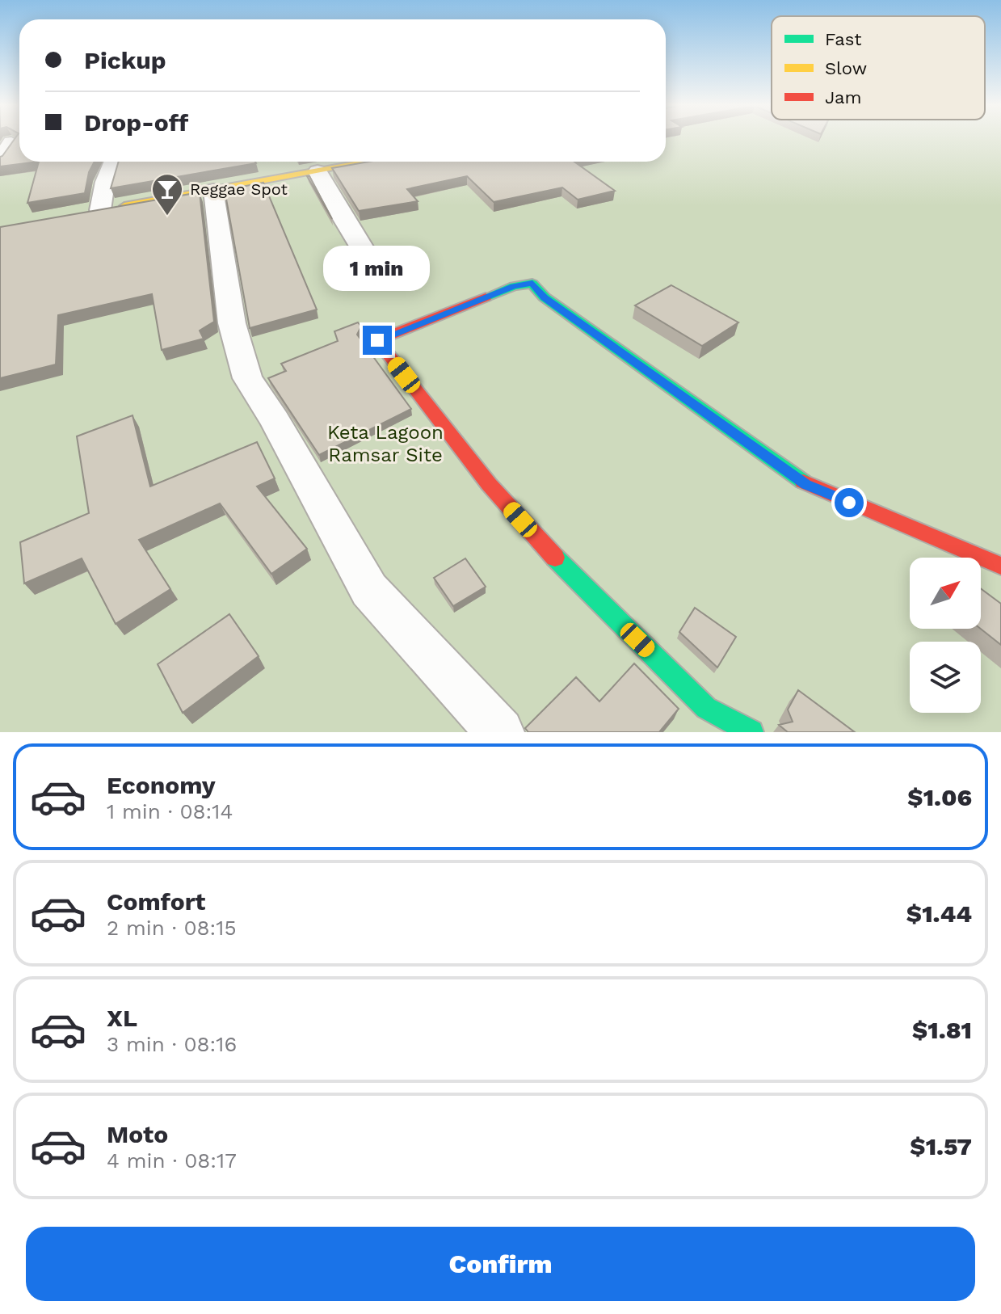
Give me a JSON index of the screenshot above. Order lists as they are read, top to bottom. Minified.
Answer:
{"parks":["Keta Lagoon Ramsar Site"],"places":{"bar":["Reggae Spot"]},"legend":["Fast","Slow","Jam"],"north":"top right","page":{"banner":["Pickup","Drop-off"],"bubble":"1 min","list":[{"name":"Economy","note":"1 min · 08:14","value":"$1.06"},{"name":"Comfort","note":"2 min · 08:15","value":"$1.44"},{"name":"XL","note":"3 min · 08:16","value":"$1.81"},{"name":"Moto","note":"4 min · 08:17","value":"$1.57"}],"buttons":"Confirm"}}
